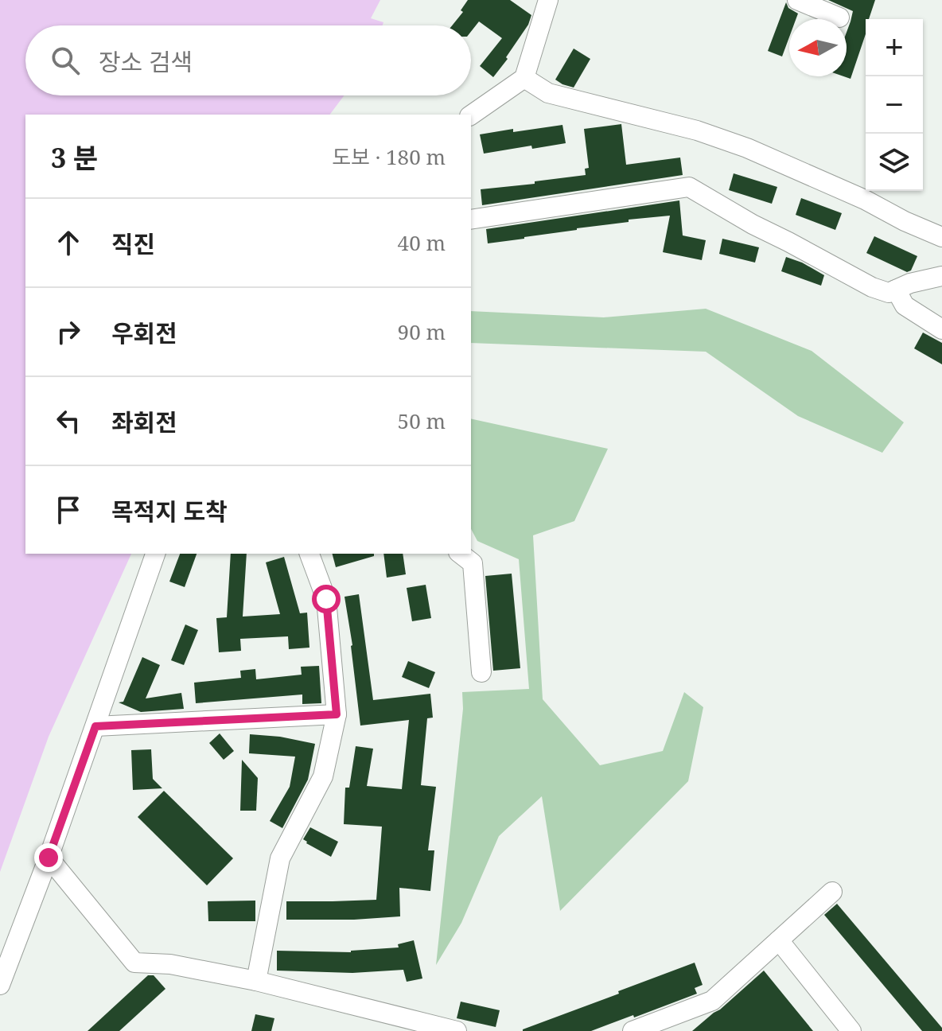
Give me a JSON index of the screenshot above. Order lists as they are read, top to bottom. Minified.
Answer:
{"north":"left","page":{"map_buttons":["+","−"],"search":"장소 검색","heading":["3 분","도보 · 180 m"],"list":[["직진","40 m"],["우회전","90 m"],["좌회전","50 m"],"목적지 도착"]}}
